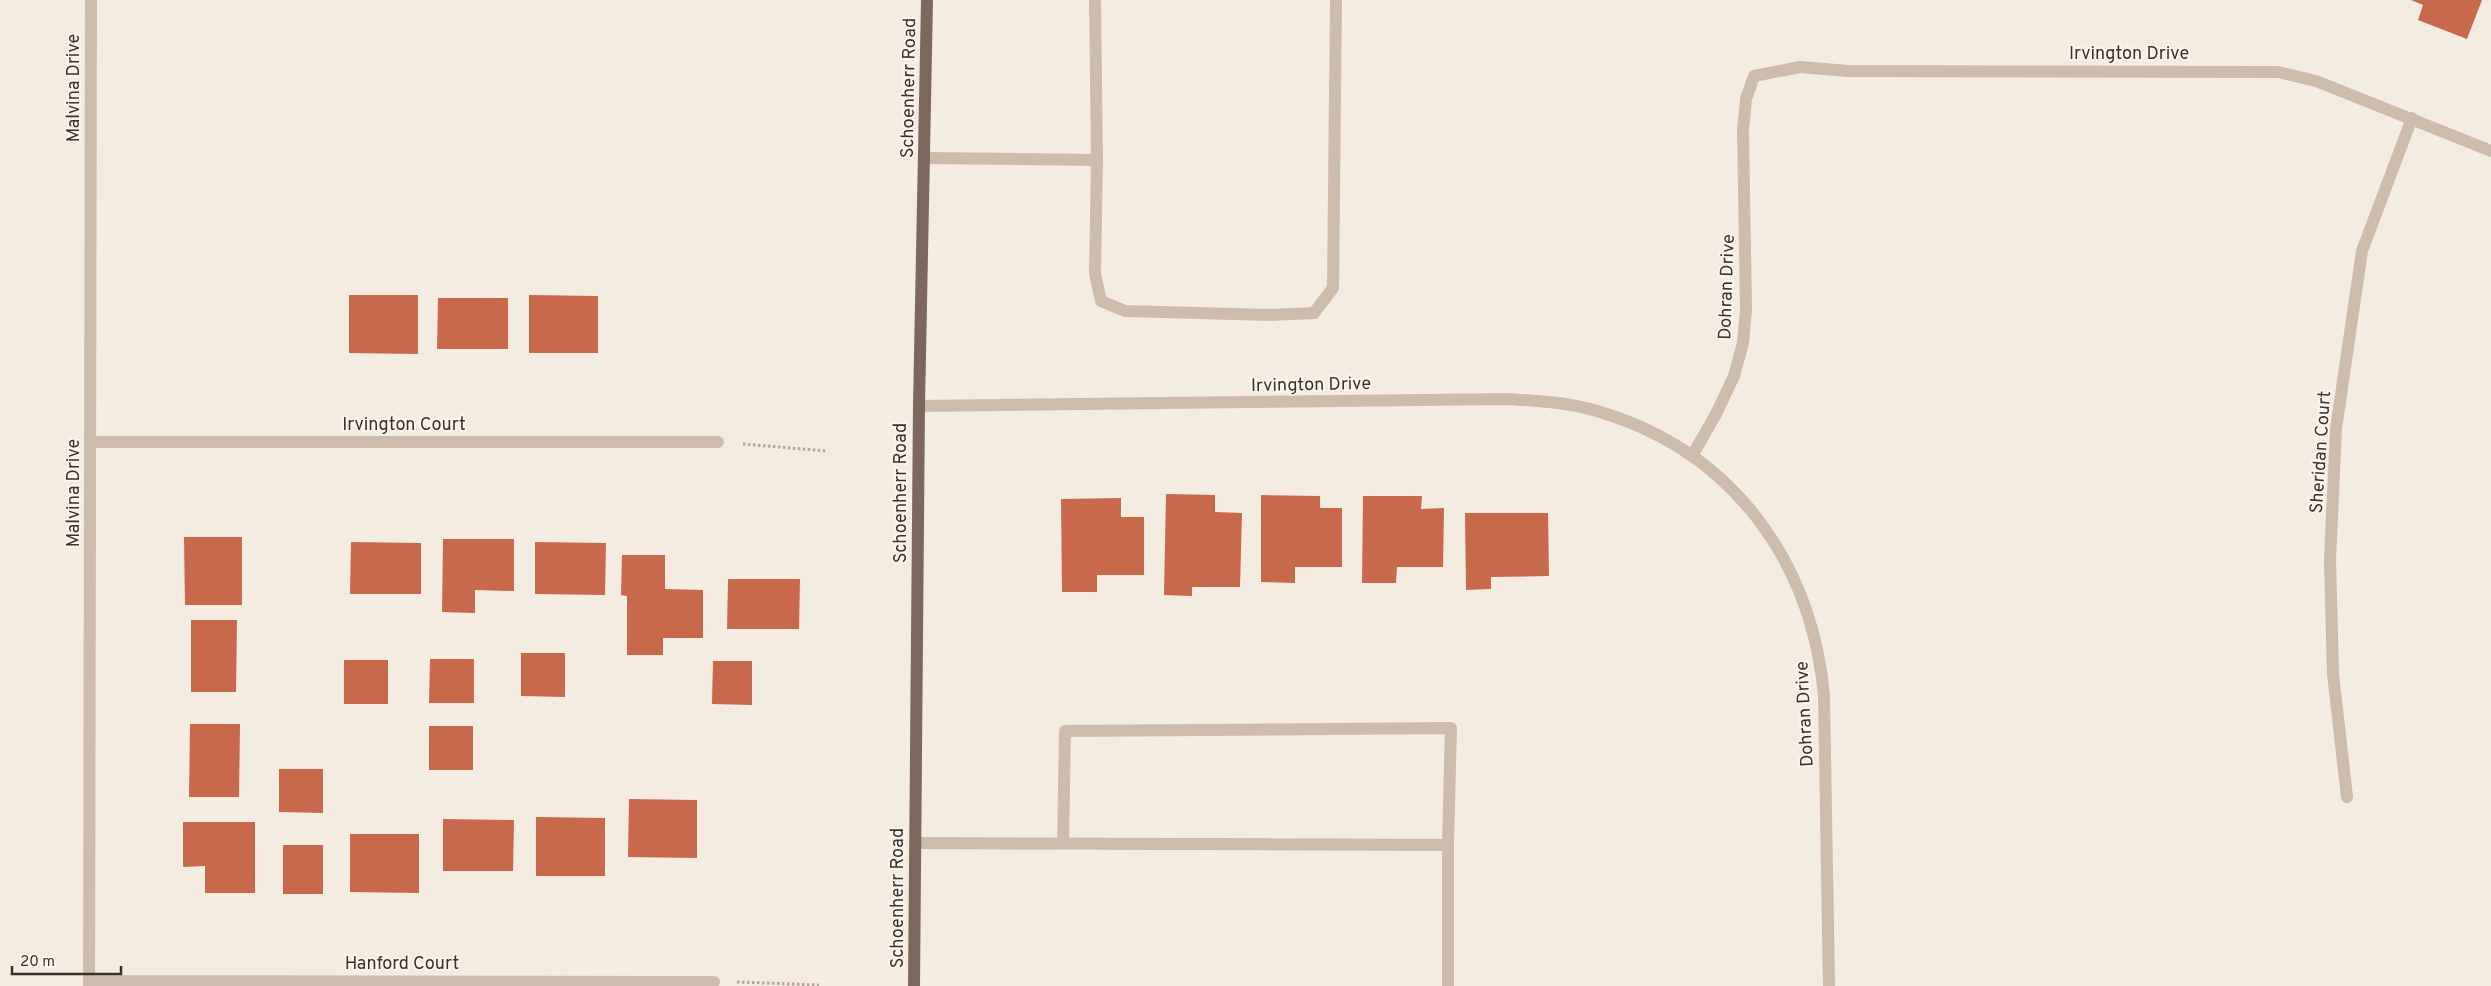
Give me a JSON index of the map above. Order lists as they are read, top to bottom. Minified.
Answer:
{"streets":{"main road":["Schoenherr Road"],"street":["Irvington Drive","Malvina Drive","Dohran Drive","Irvington Court","Sheridan Court","Hanford Court"]},"crossings":[["Irvington Drive","Schoenherr Road"],["Irvington Drive","Dohran Drive"],["Irvington Drive","Sheridan Court"],["Malvina Drive","Irvington Court"],["Malvina Drive","Hanford Court"]],"scale_bar":"20 m"}
